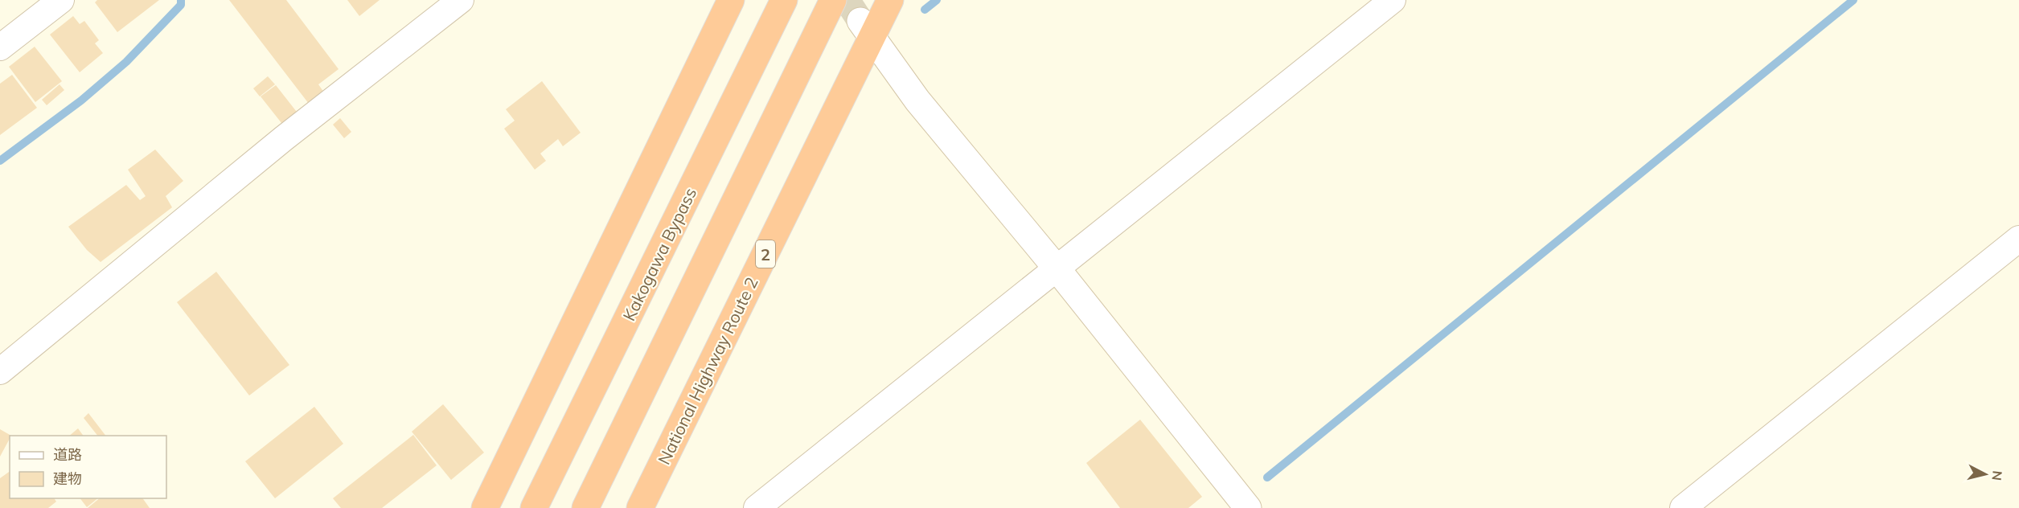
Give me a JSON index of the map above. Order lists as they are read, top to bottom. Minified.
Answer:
{"streets":{"highway":["Kakogawa Bypass","2","National Highway Route 2"]},"legend":["道路","建物"],"north":"right"}
